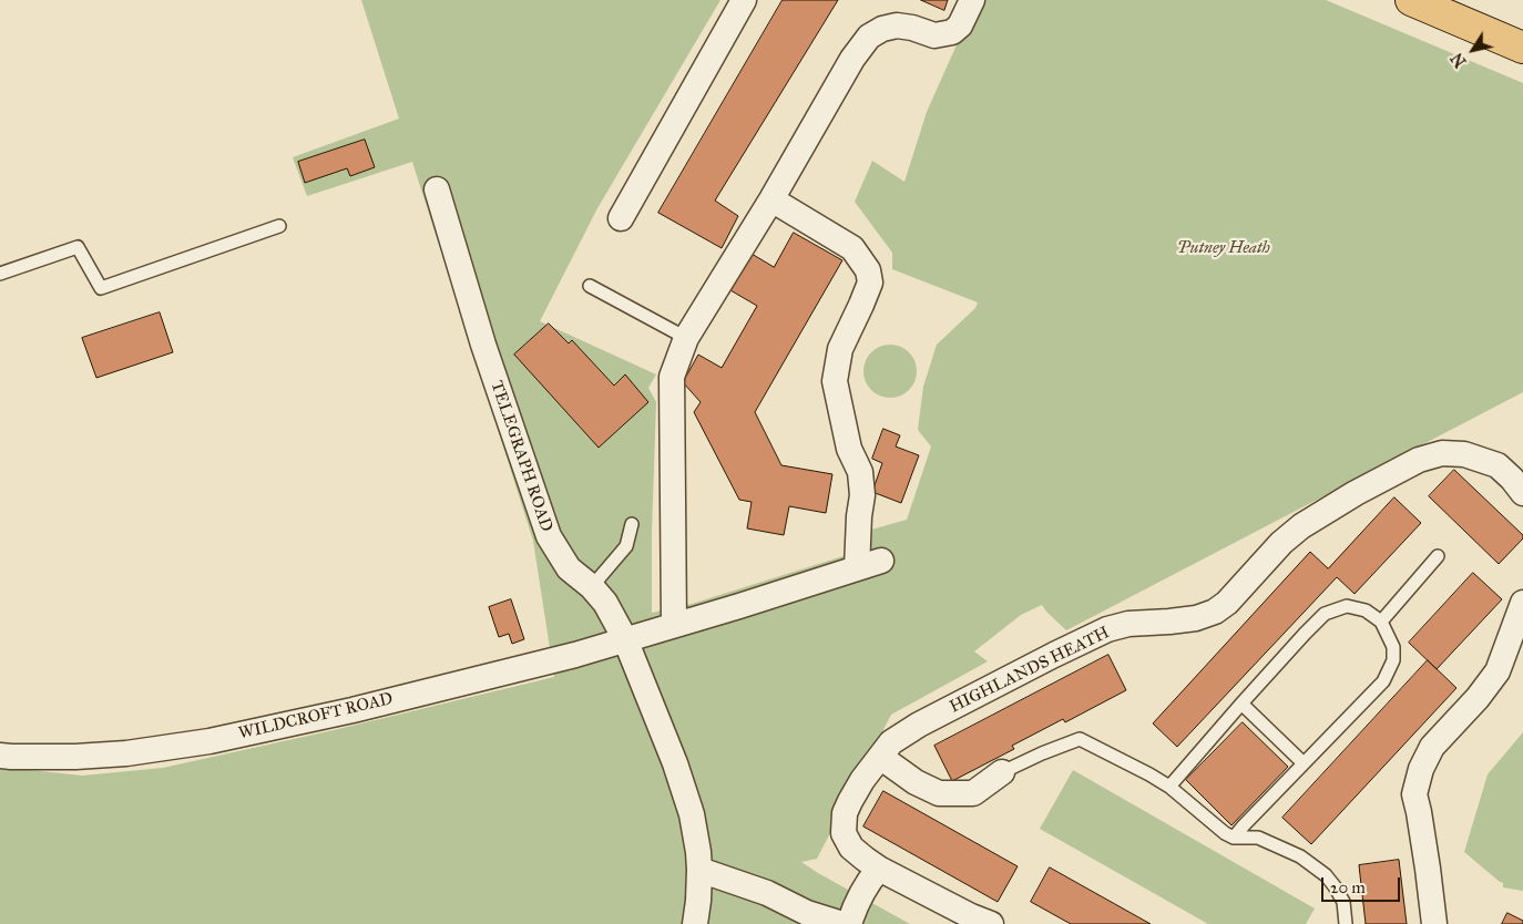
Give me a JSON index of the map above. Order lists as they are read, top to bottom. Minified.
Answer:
{"streets":{"street":["TELEGRAPH ROAD","HIGHLANDS HEATH","WILDCROFT ROAD"]},"crossings":[["TELEGRAPH ROAD","WILDCROFT ROAD"]],"parks":["Putney Heath"],"scale_bar":"20 m","north":"bottom left"}
